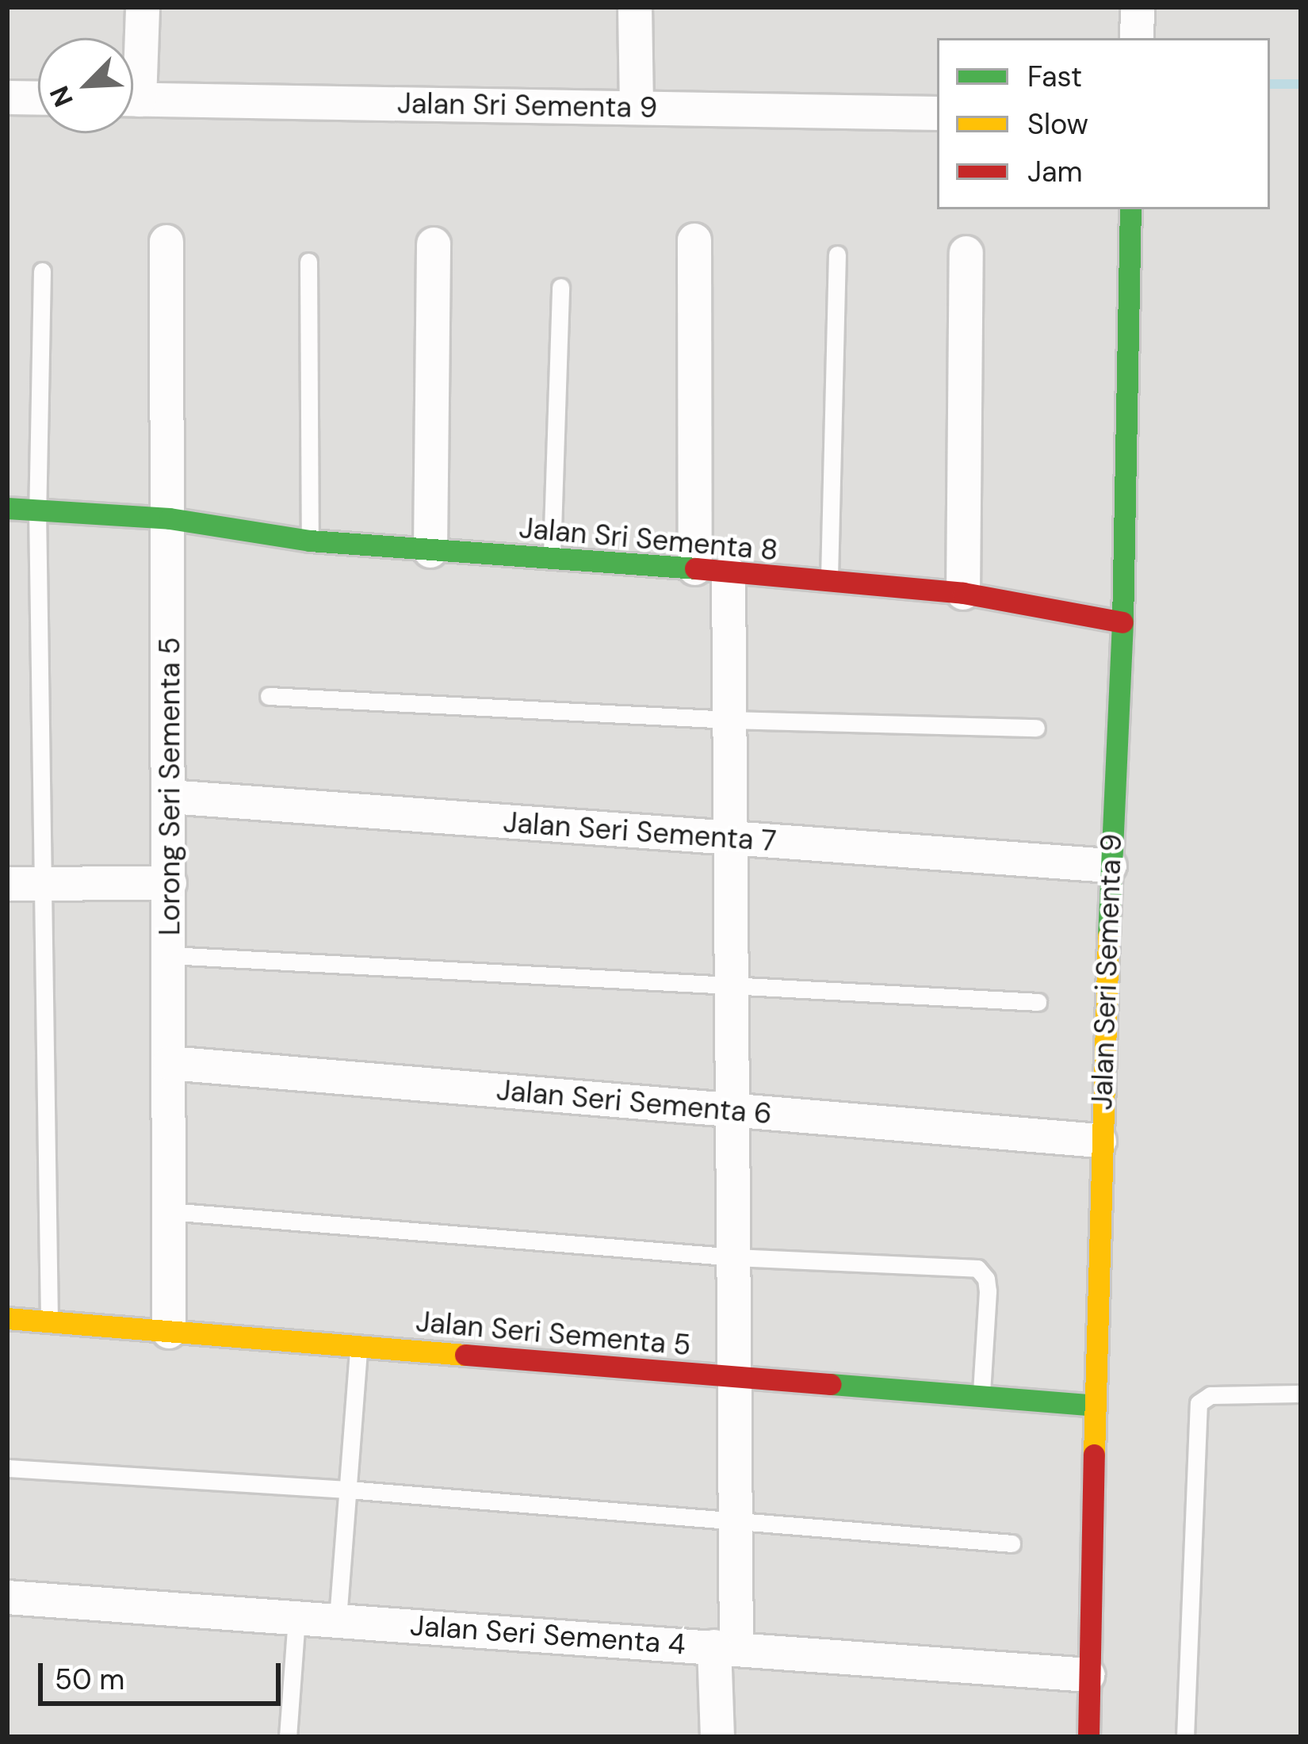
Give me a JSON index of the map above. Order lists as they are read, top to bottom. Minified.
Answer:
{"streets":{"street":["Jalan Sri Sementa 9","Jalan Sri Sementa 8","Lorong Seri Sementa 5","Jalan Seri Sementa 7","Jalan Seri Sementa 9","Jalan Seri Sementa 6","Jalan Seri Sementa 5","Jalan Seri Sementa 4"]},"crossings":[["Jalan Sri Sementa 8","Lorong Seri Sementa 5"],["Jalan Sri Sementa 8","Jalan Seri Sementa 9"],["Lorong Seri Sementa 5","Jalan Seri Sementa 7"],["Lorong Seri Sementa 5","Jalan Seri Sementa 6"],["Lorong Seri Sementa 5","Jalan Seri Sementa 5"],["Jalan Seri Sementa 7","Jalan Seri Sementa 9"],["Jalan Seri Sementa 9","Jalan Seri Sementa 6"],["Jalan Seri Sementa 9","Jalan Seri Sementa 5"],["Jalan Seri Sementa 9","Jalan Seri Sementa 4"]],"legend":["Fast","Slow","Jam"],"scale_bar":"50 m","north":"bottom left"}
